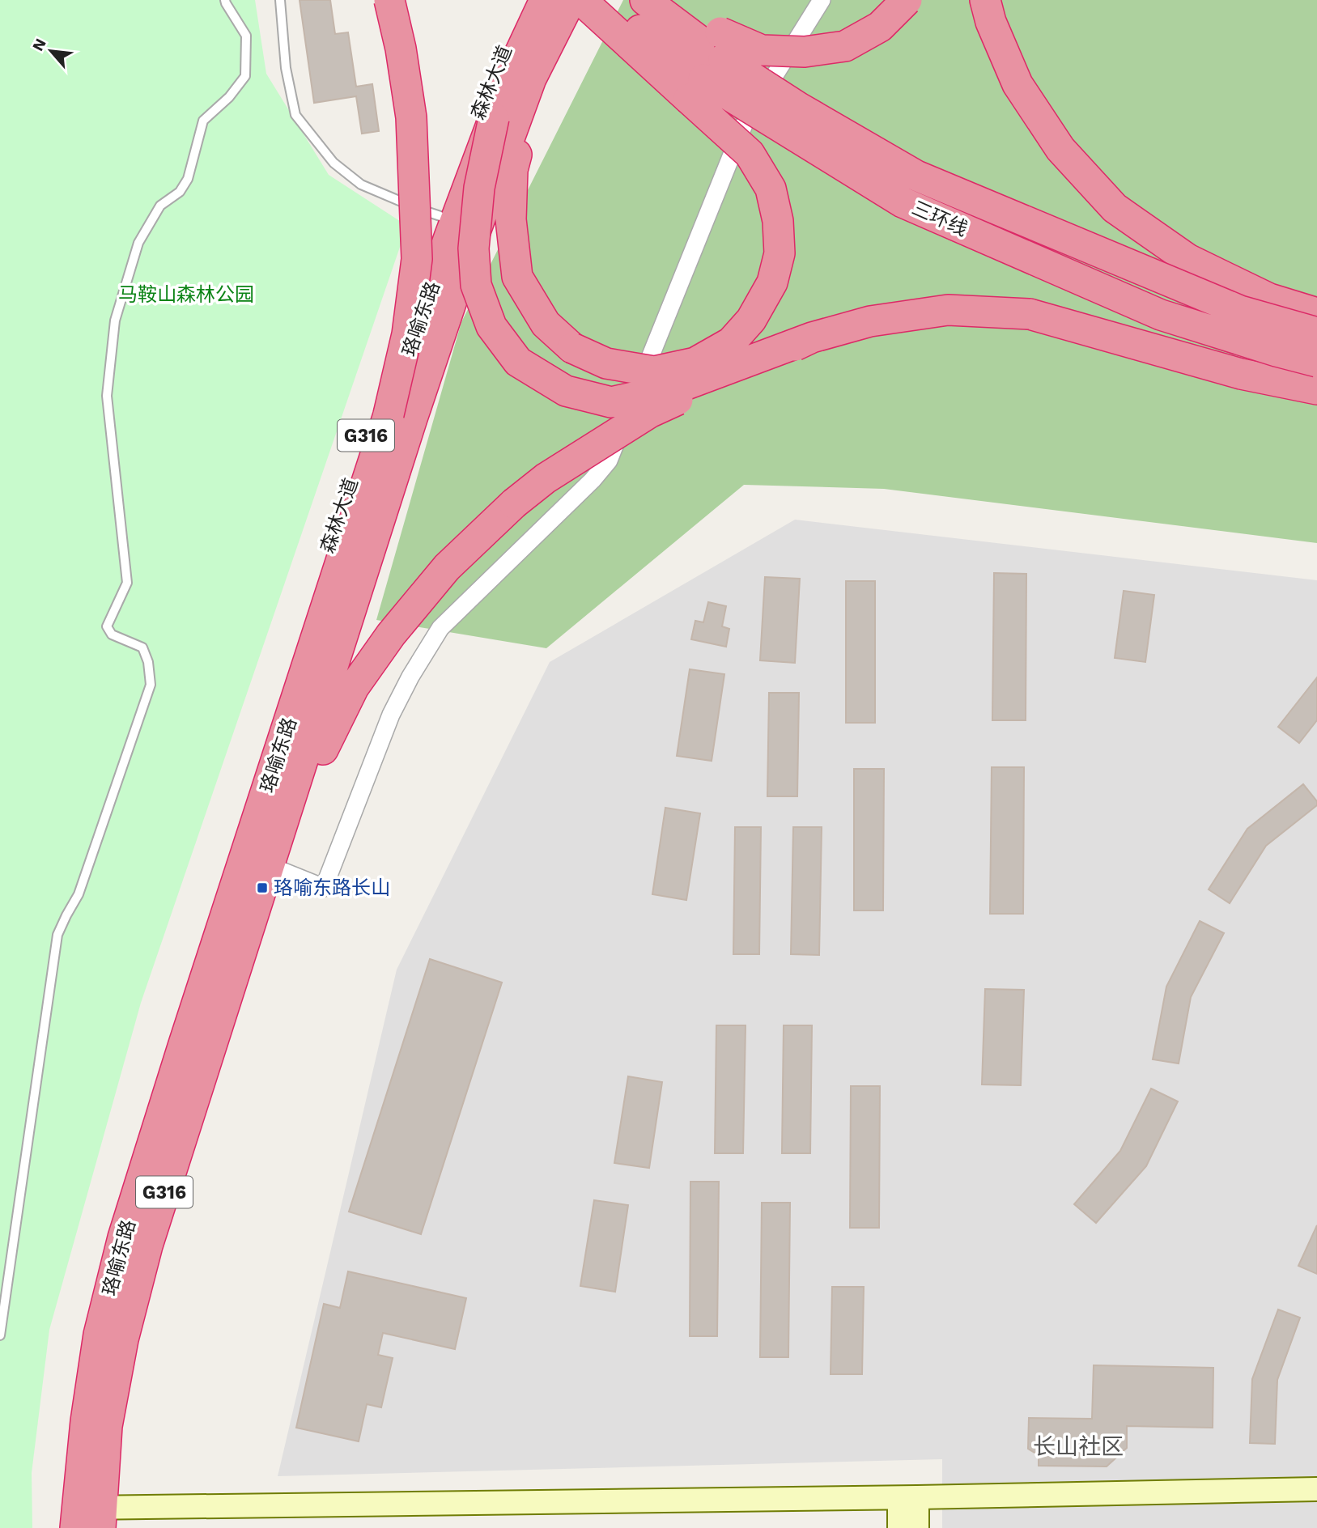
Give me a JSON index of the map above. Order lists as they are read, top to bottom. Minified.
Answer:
{"streets":{"highway":["森林大道","三环线","珞喻东路","G316"]},"crossings":[["森林大道","珞喻东路"]],"districts":["长山社区"],"parks":["马鞍山森林公园"],"places":{"transit":["珞喻东路长山"]},"north":"top left"}
